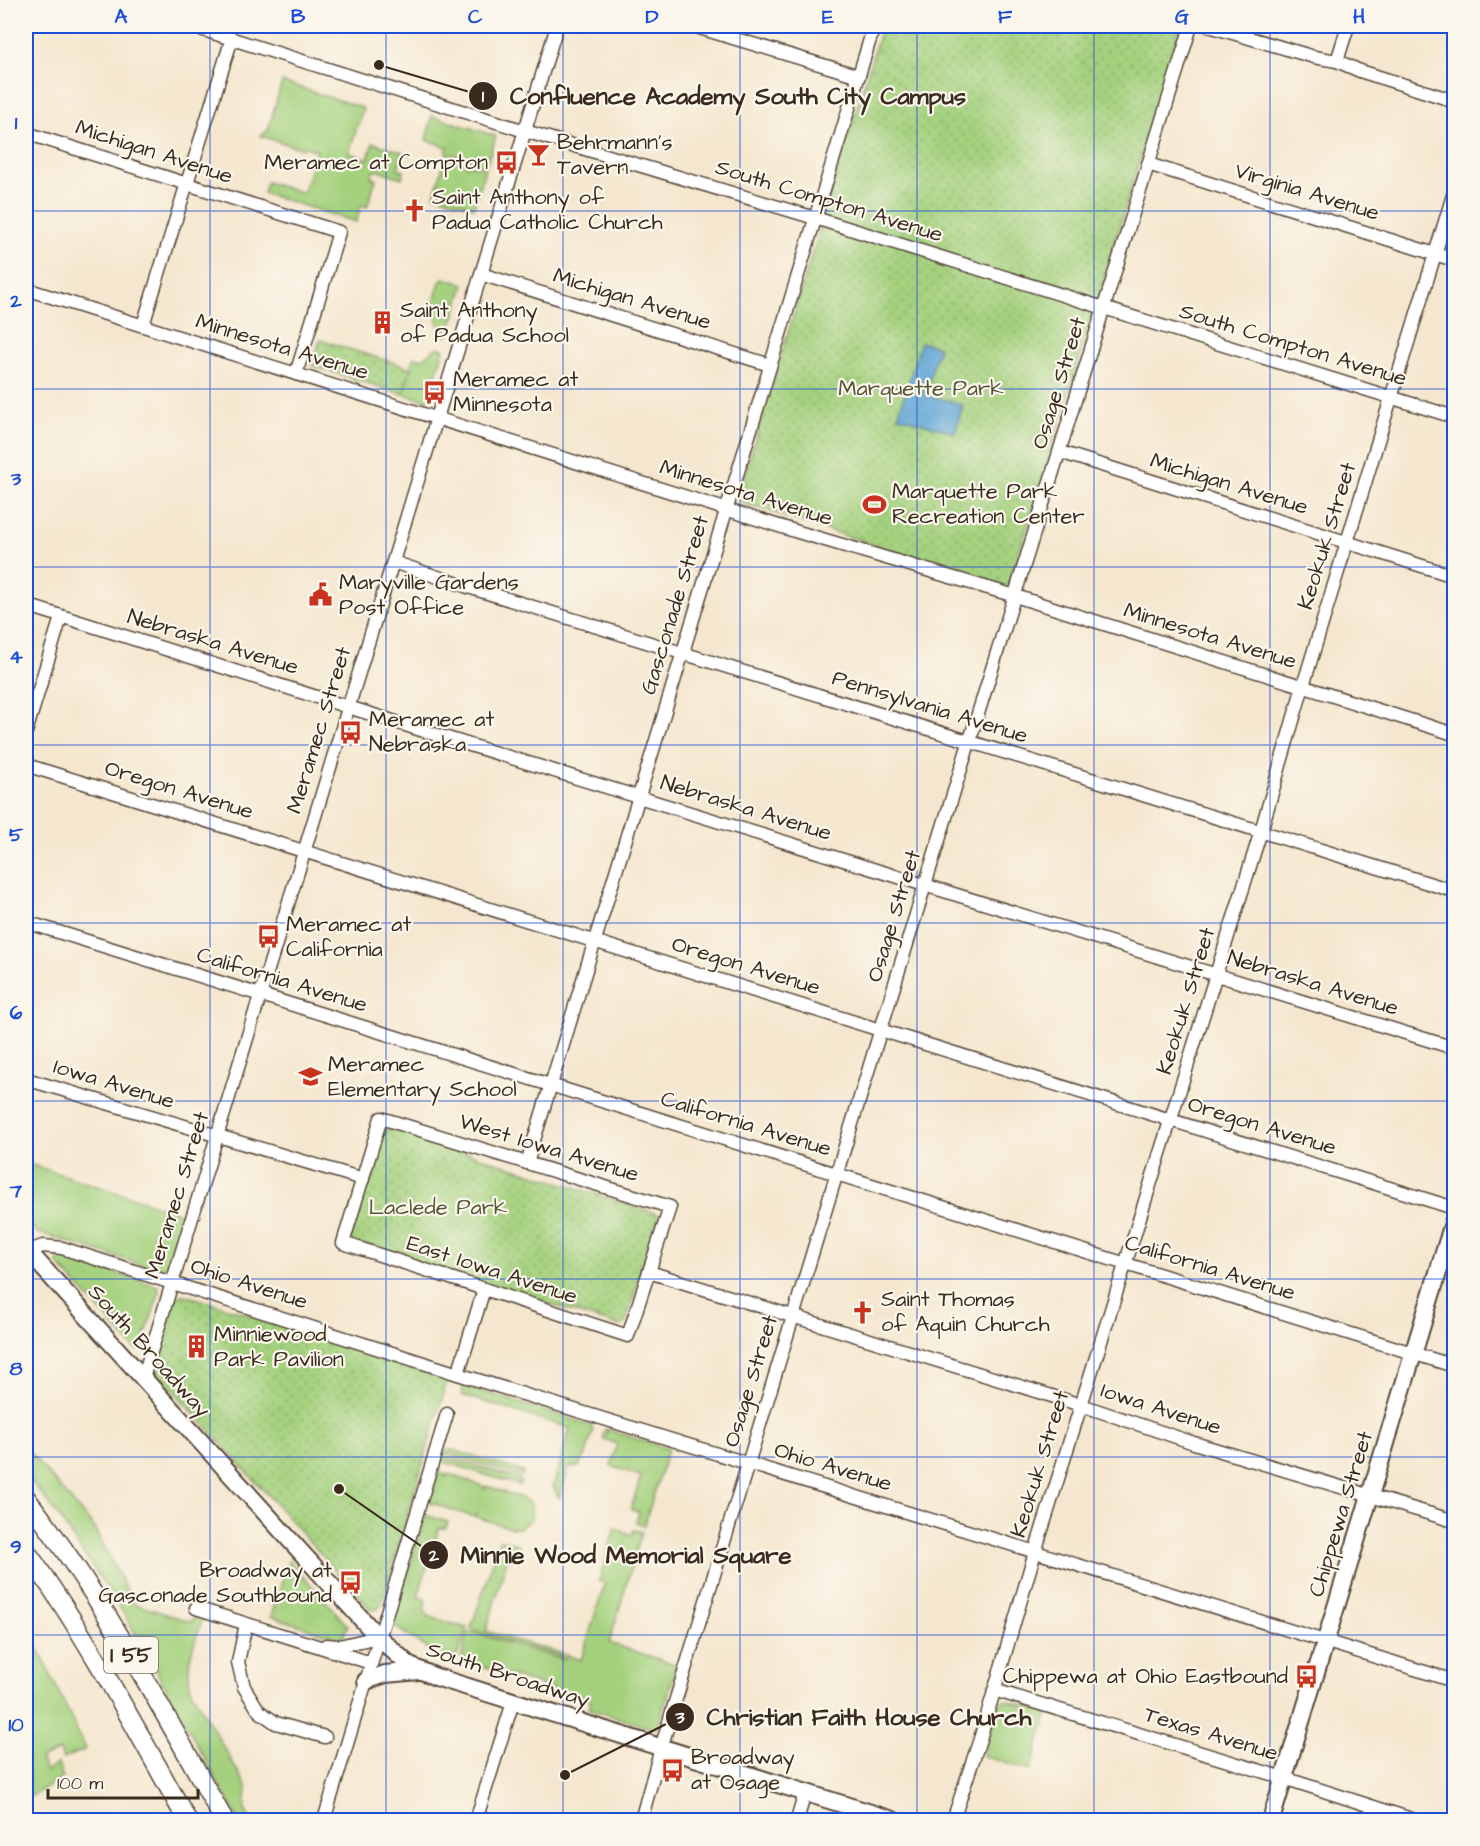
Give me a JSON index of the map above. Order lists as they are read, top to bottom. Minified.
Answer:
{"streets":{"highway":["I 55"],"main road":["South Broadway","Chippewa Street"],"street":["Michigan Avenue","Virginia Avenue","South Compton Avenue","Minnesota Avenue","Osage Street","Keokuk Street","Gasconade Street","Nebraska Avenue","Pennsylvania Avenue","Meramec Street","Oregon Avenue","California Avenue","Iowa Avenue","West Iowa Avenue","East Iowa Avenue","Ohio Avenue","Texas Avenue"]},"crossings":[["Michigan Avenue","Minnesota Avenue"],["Michigan Avenue","Osage Street"],["Michigan Avenue","Keokuk Street"],["Michigan Avenue","Gasconade Street"],["Michigan Avenue","Meramec Street"],["Virginia Avenue","Osage Street"],["Virginia Avenue","Keokuk Street"],["South Compton Avenue","Osage Street"],["South Compton Avenue","Keokuk Street"],["South Compton Avenue","Gasconade Street"],["South Compton Avenue","Meramec Street"],["Minnesota Avenue","Osage Street"],["Minnesota Avenue","Keokuk Street"],["Minnesota Avenue","Gasconade Street"],["Minnesota Avenue","Meramec Street"],["Osage Street","Nebraska Avenue"],["Osage Street","Pennsylvania Avenue"],["Osage Street","Oregon Avenue"],["Osage Street","California Avenue"],["Osage Street","Iowa Avenue"],["Osage Street","Ohio Avenue"],["Osage Street","South Broadway"],["Keokuk Street","Nebraska Avenue"],["Keokuk Street","Pennsylvania Avenue"],["Keokuk Street","Oregon Avenue"],["Keokuk Street","California Avenue"],["Keokuk Street","Iowa Avenue"],["Keokuk Street","Ohio Avenue"],["Keokuk Street","Texas Avenue"],["Gasconade Street","Nebraska Avenue"],["Gasconade Street","Pennsylvania Avenue"],["Gasconade Street","Oregon Avenue"],["Gasconade Street","California Avenue"],["Gasconade Street","West Iowa Avenue"],["Nebraska Avenue","Meramec Street"],["Pennsylvania Avenue","Meramec Street"],["Meramec Street","Oregon Avenue"],["Meramec Street","California Avenue"],["Meramec Street","Iowa Avenue"],["Meramec Street","Ohio Avenue"],["Meramec Street","South Broadway"],["California Avenue","Chippewa Street"],["Iowa Avenue","West Iowa Avenue"],["Iowa Avenue","East Iowa Avenue"],["Iowa Avenue","Chippewa Street"],["West Iowa Avenue","East Iowa Avenue"],["Ohio Avenue","South Broadway"],["Ohio Avenue","Chippewa Street"],["Chippewa Street","Texas Avenue"]],"parks":["Marquette Park","Laclede Park"],"places":{"other":["Confluence Academy South City Campus","Minnie Wood Memorial Square","Christian Faith House Church"],"bar":["Behrmann's Tavern"],"bus stop":["Meramec at Compton","Meramec at Minnesota","Meramec at Nebraska","Meramec at California","Broadway at Gasconade Southbound","Chippewa at Ohio Eastbound","Broadway at Osage"],"church":["Saint Anthony of Padua Catholic Church","Saint Thomas of Aquin Church"],"building":["Saint Anthony of Padua School","Minniewood Park Pavilion"],"sports":["Marquette Park Recreation Center"],"public building":["Maryville Gardens Post Office"],"school or university":["Meramec Elementary School"]},"scale_bar":"100 m","grid":{"columns":["A","B","C","D","E","F","G","H"],"rows":["1","2","3","4","5","6","7","8","9","10"]}}
